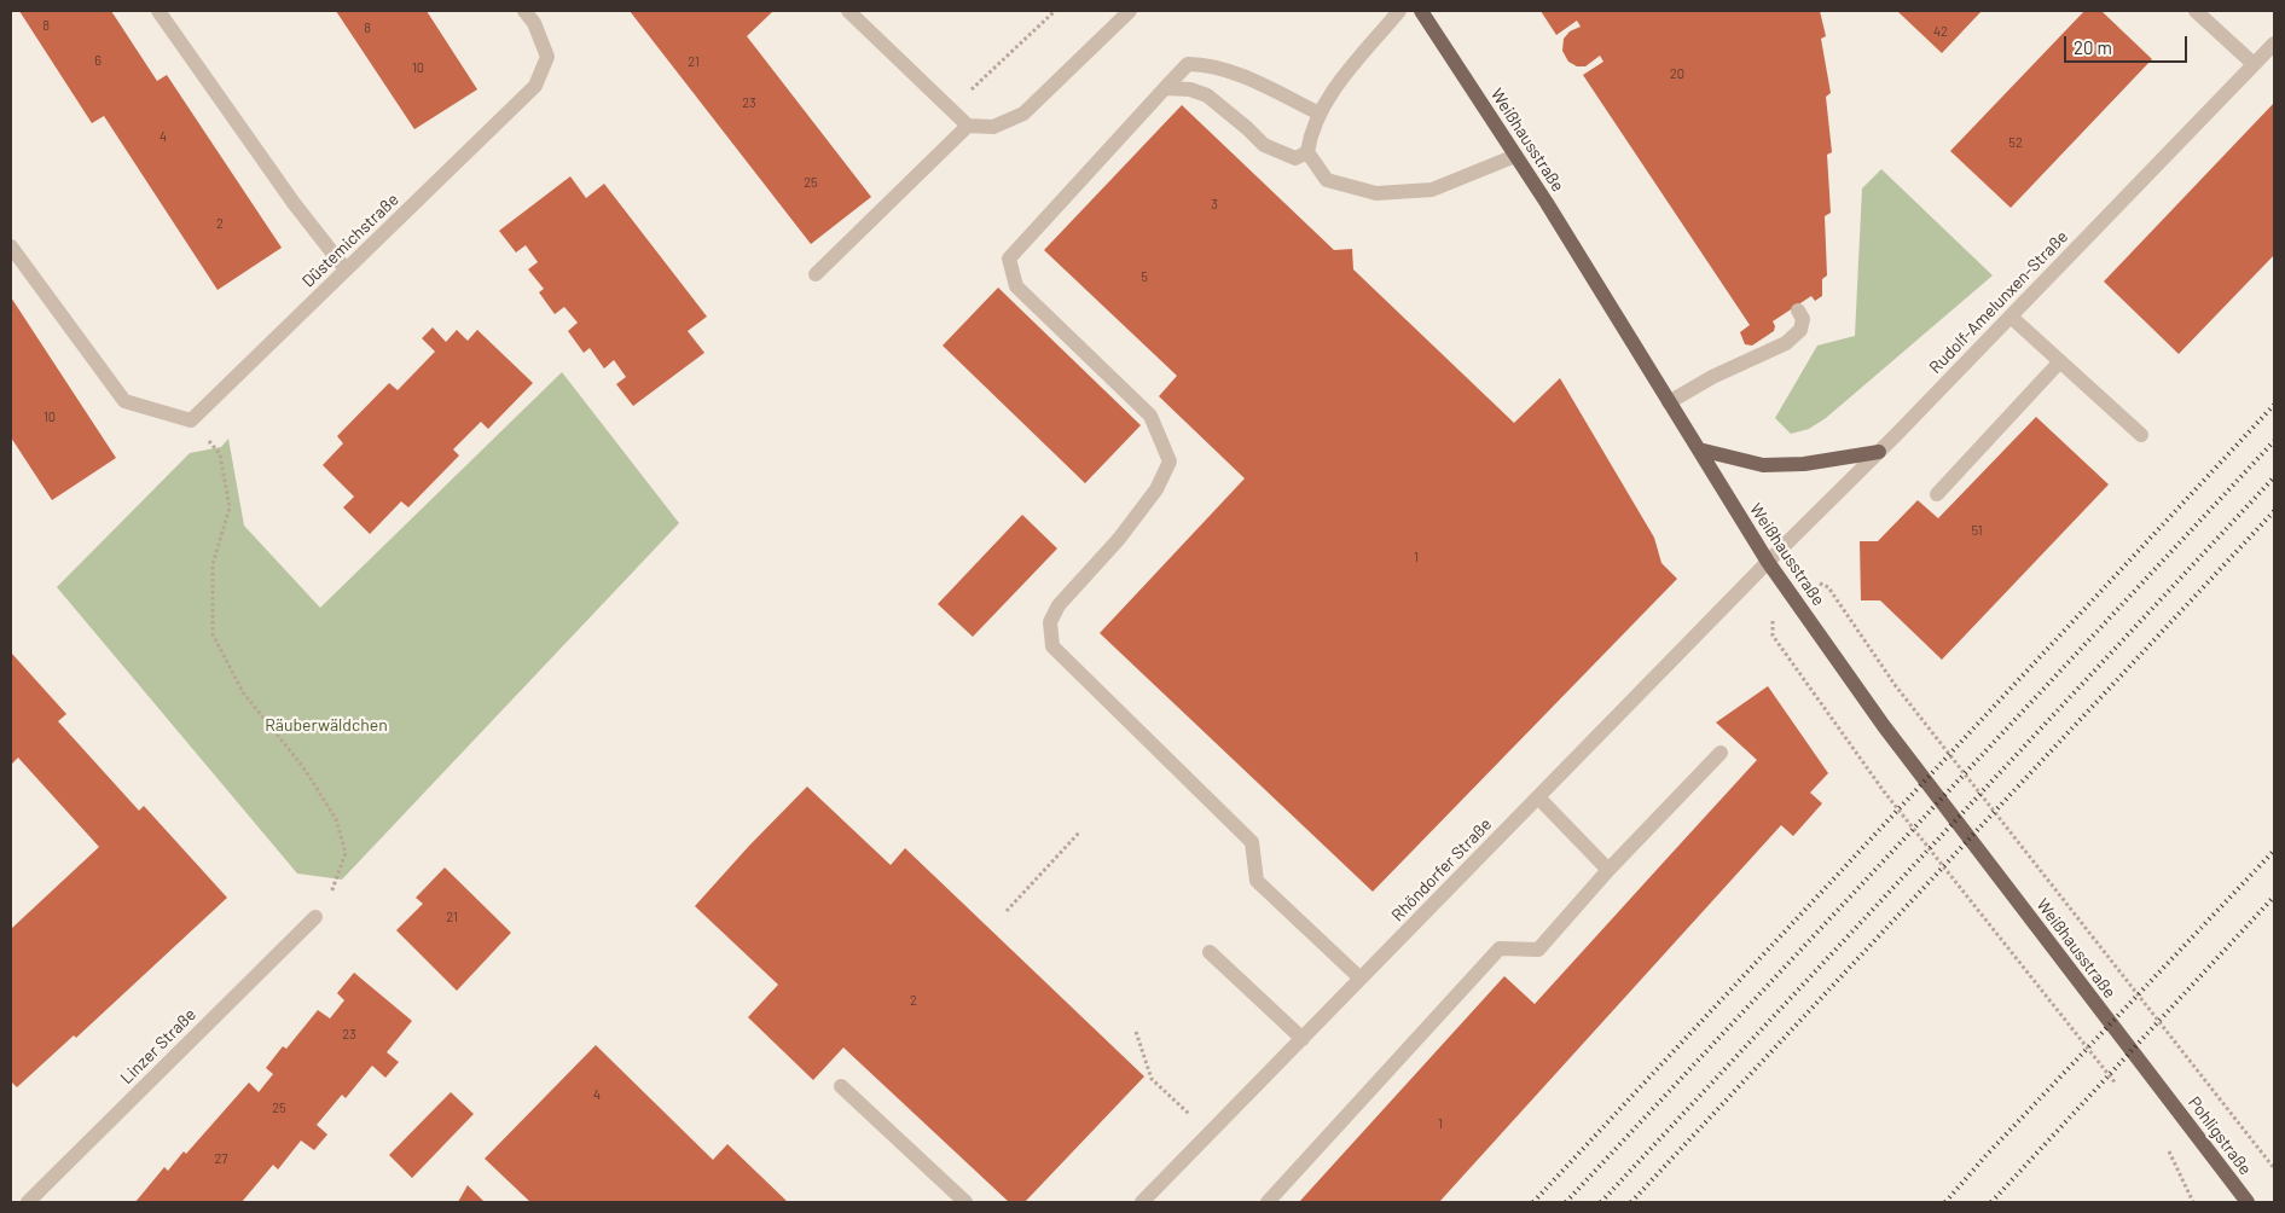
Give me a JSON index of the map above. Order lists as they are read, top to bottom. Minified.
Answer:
{"streets":{"main road":["Weißhausstraße","Pohligstraße"],"street":["Düstemichstraße","Rudolf-Amelunxen-Straße","Rhöndorfer Straße","Linzer Straße"]},"crossings":[["Weißhausstraße","Rudolf-Amelunxen-Straße"],["Weißhausstraße","Rhöndorfer Straße"],["Weißhausstraße","Pohligstraße"],["Rudolf-Amelunxen-Straße","Rhöndorfer Straße"]],"parks":["Räuberwäldchen"],"house_numbers":["8","8","42","6","21","10","20","23","4","52","25","3","2","5","10","51","1","21","2","23","4","25","1","27"],"scale_bar":"20 m"}
